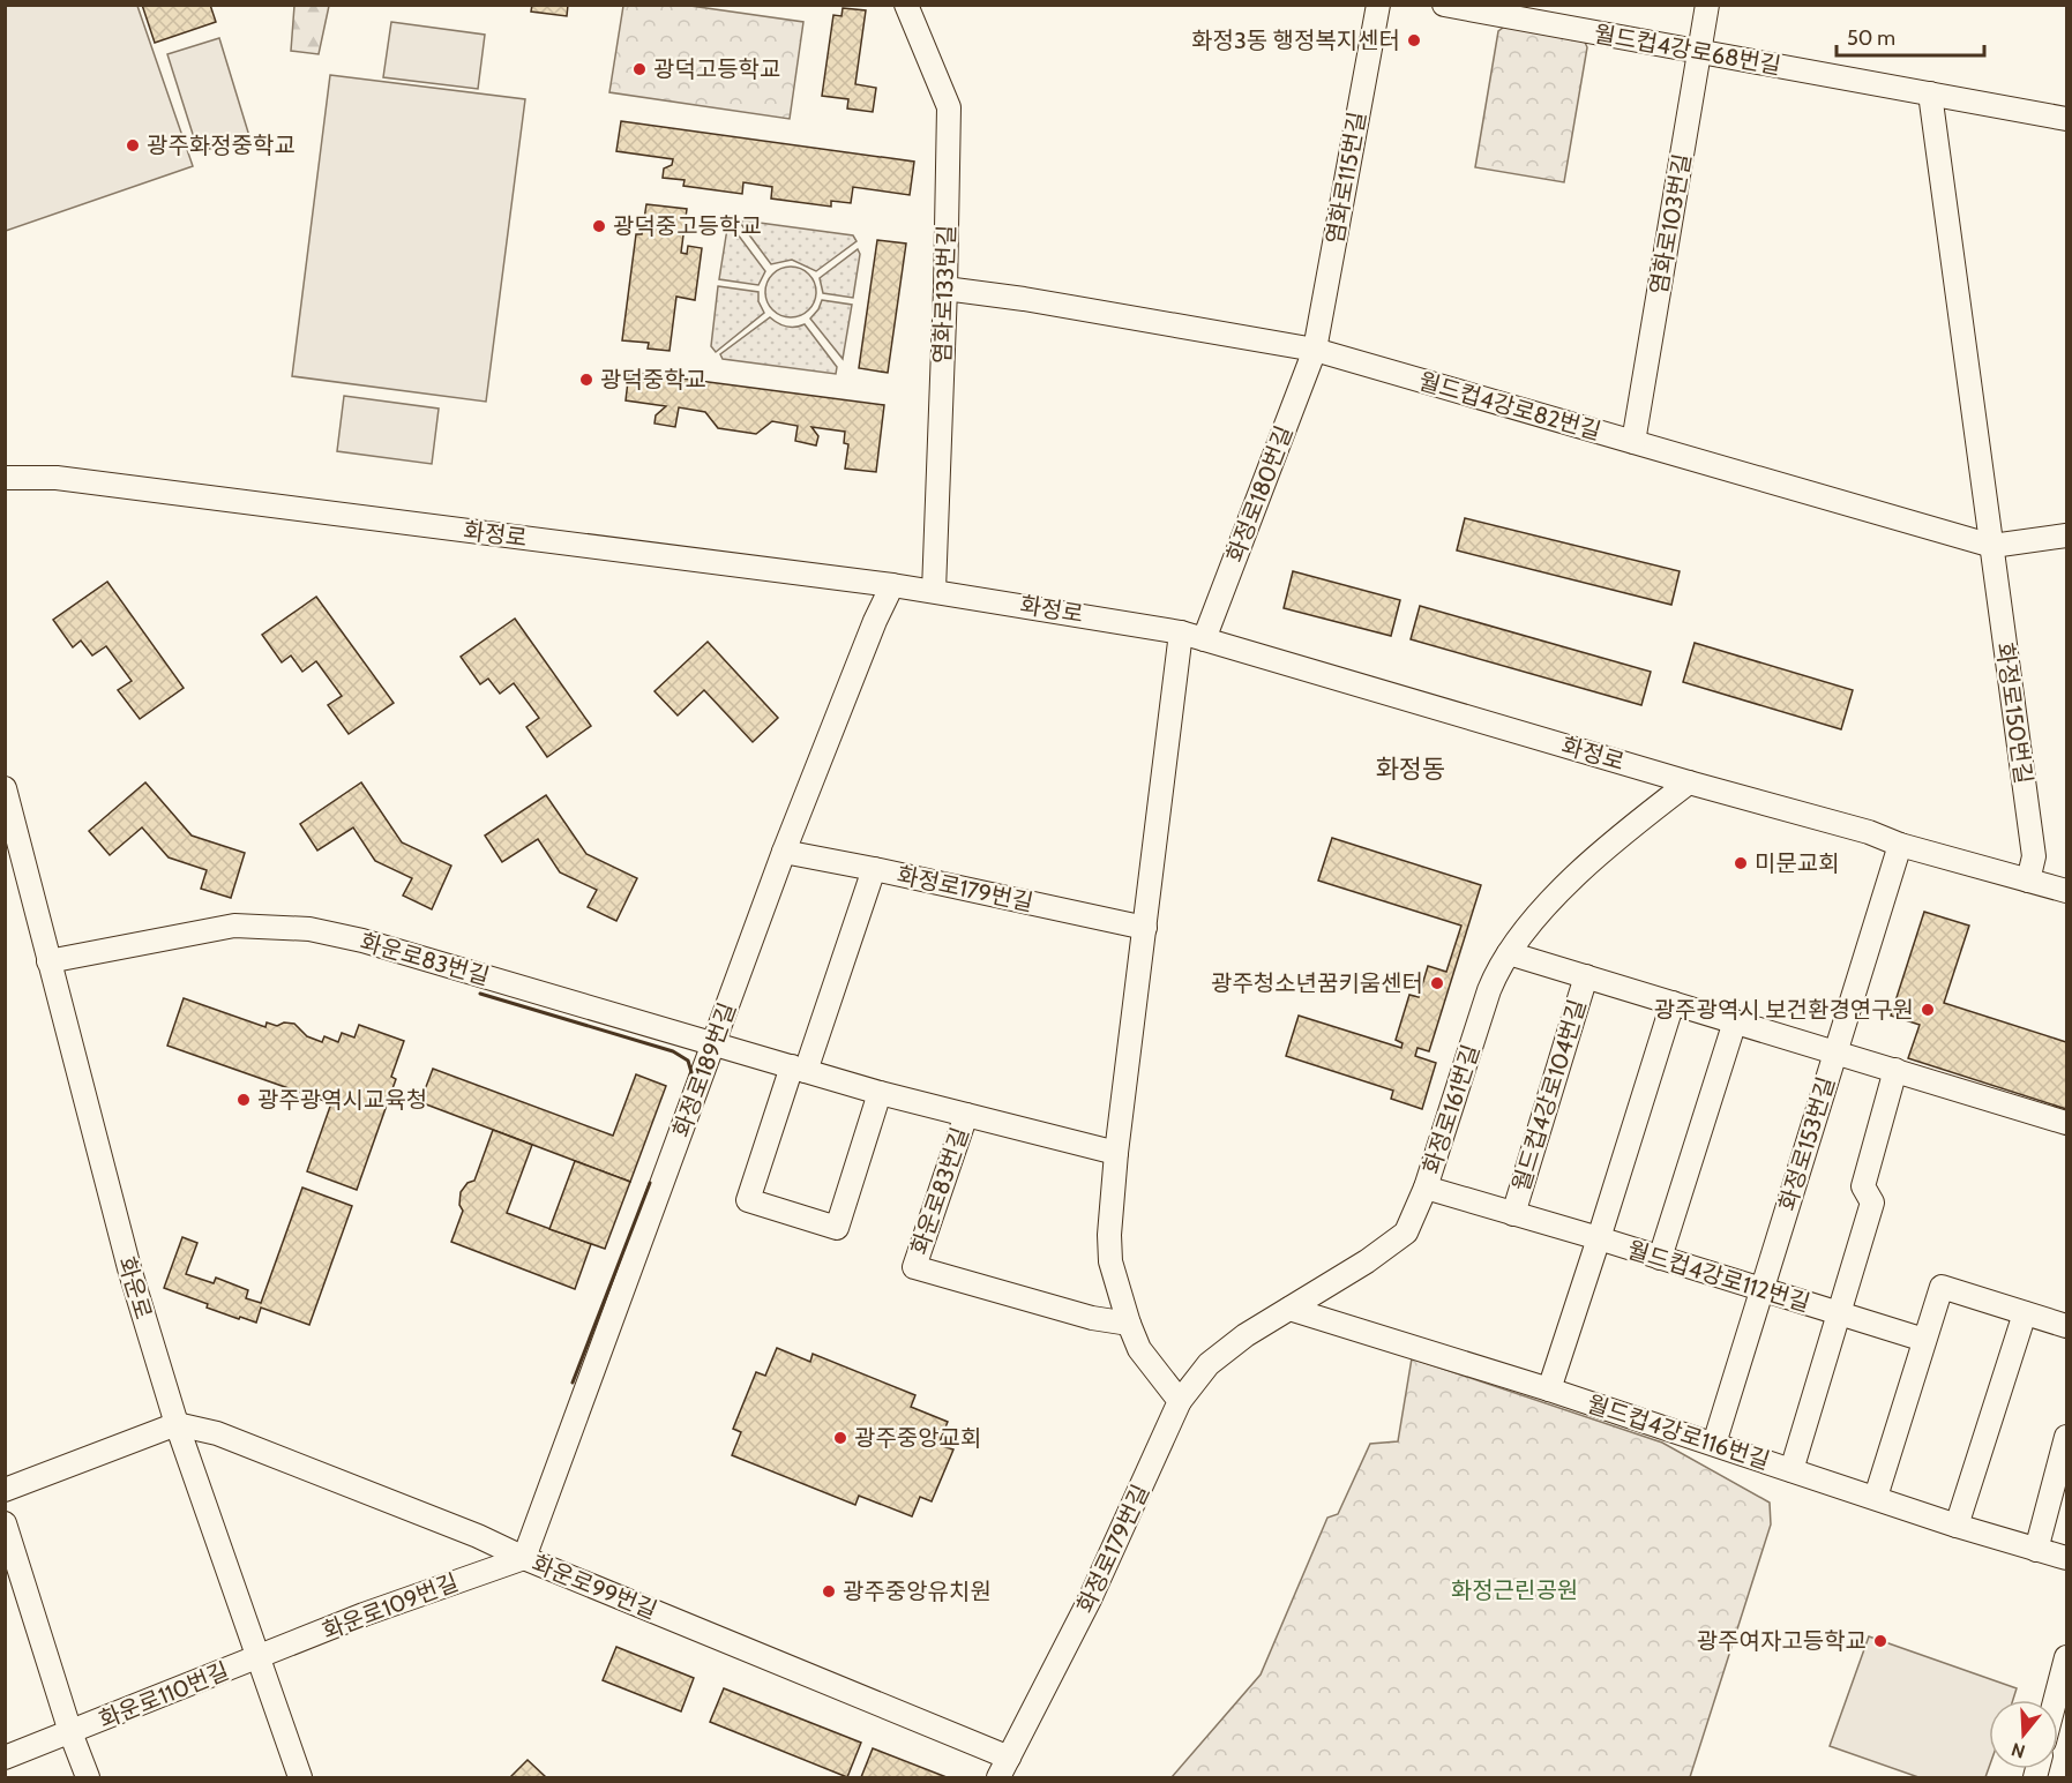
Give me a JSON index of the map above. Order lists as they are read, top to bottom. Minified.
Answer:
{"streets":{"street":["월드컵4강로68번길","염화로115번길","염화로103번길","염화로133번길","월드컵4강로82번길","화정로180번길","화정로","화정로150번길","화정로179번길","화운로83번길","화정로189번길","월드컵4강로104번길","화정로161번길","화정로153번길","월드컵4강로112번길","화운로","월드컵4강로116번길","화운로99번길","화운로109번길","화운로110번길"]},"crossings":[["월드컵4강로68번길","염화로103번길"],["염화로115번길","월드컵4강로82번길"],["염화로115번길","화정로180번길"],["염화로103번길","월드컵4강로82번길"],["염화로133번길","월드컵4강로82번길"],["염화로133번길","화정로"],["월드컵4강로82번길","화정로180번길"],["월드컵4강로82번길","화정로150번길"],["화정로180번길","화정로"],["화정로","화정로150번길"],["화정로","화정로189번길"],["화정로","화정로161번길"],["화정로","화정로153번길"],["화정로179번길","화정로189번길"],["화정로179번길","화정로161번길"],["화정로179번길","화운로99번길"],["화운로83번길","화정로189번길"],["화운로83번길","화운로"],["화정로189번길","화운로99번길"],["화정로189번길","화운로109번길"],["월드컵4강로104번길","화정로161번길"],["월드컵4강로104번길","화정로153번길"],["월드컵4강로104번길","월드컵4강로112번길"],["화정로161번길","월드컵4강로112번길"],["화정로161번길","월드컵4강로116번길"],["화정로153번길","월드컵4강로112번길"],["화정로153번길","월드컵4강로116번길"],["월드컵4강로112번길","월드컵4강로116번길"],["화운로","화운로99번길"],["화운로","화운로109번길"],["화운로","화운로110번길"],["화운로99번길","화운로109번길"],["화운로109번길","화운로110번길"]],"districts":["화정동"],"parks":["화정근린공원"],"places":["화정3동 행정복지센터","광덕고등학교","광주화정중학교","광덕중고등학교","광덕중학교","미문교회","광주청소년꿈키움센터","광주광역시 보건환경연구원","광주광역시교육청","광주중앙교회","광주중앙유치원","광주여자고등학교"],"scale_bar":"50 m","north":"bottom"}
